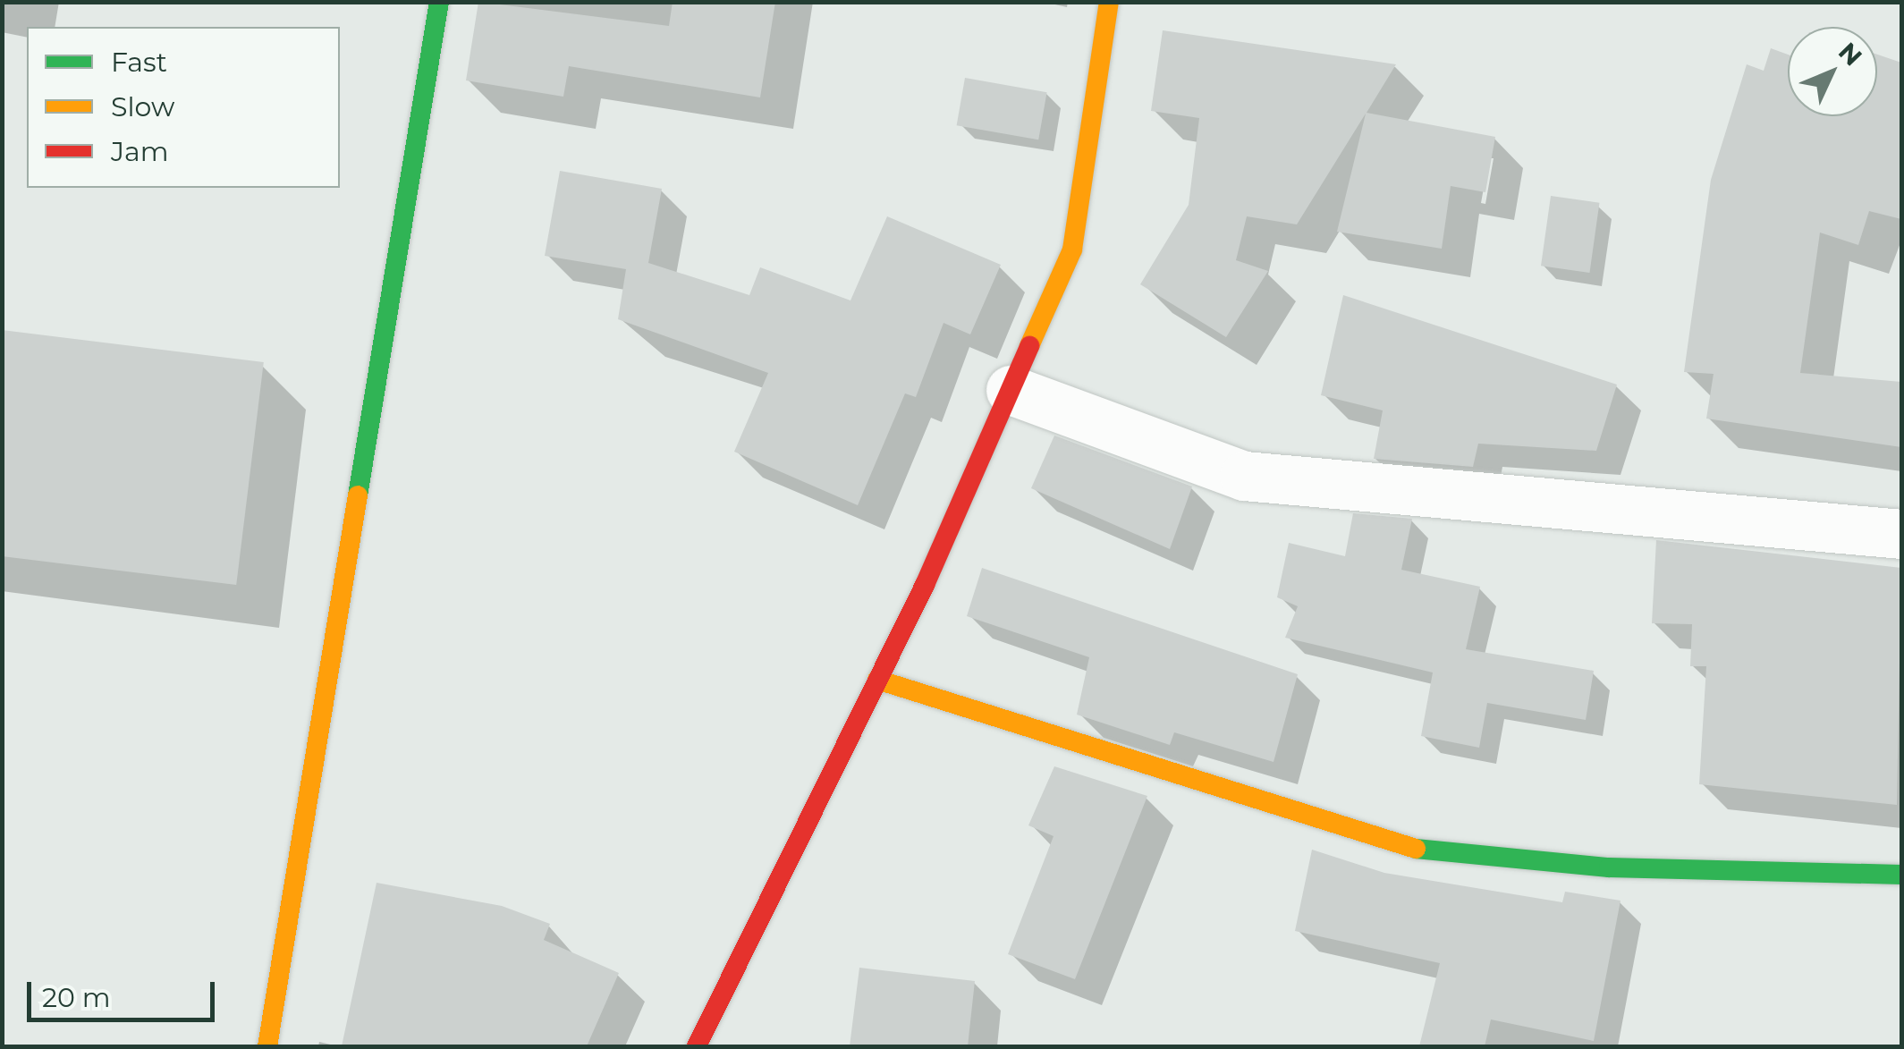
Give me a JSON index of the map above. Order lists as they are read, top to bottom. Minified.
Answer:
{"legend":["Fast","Slow","Jam"],"scale_bar":"20 m","north":"top right"}
